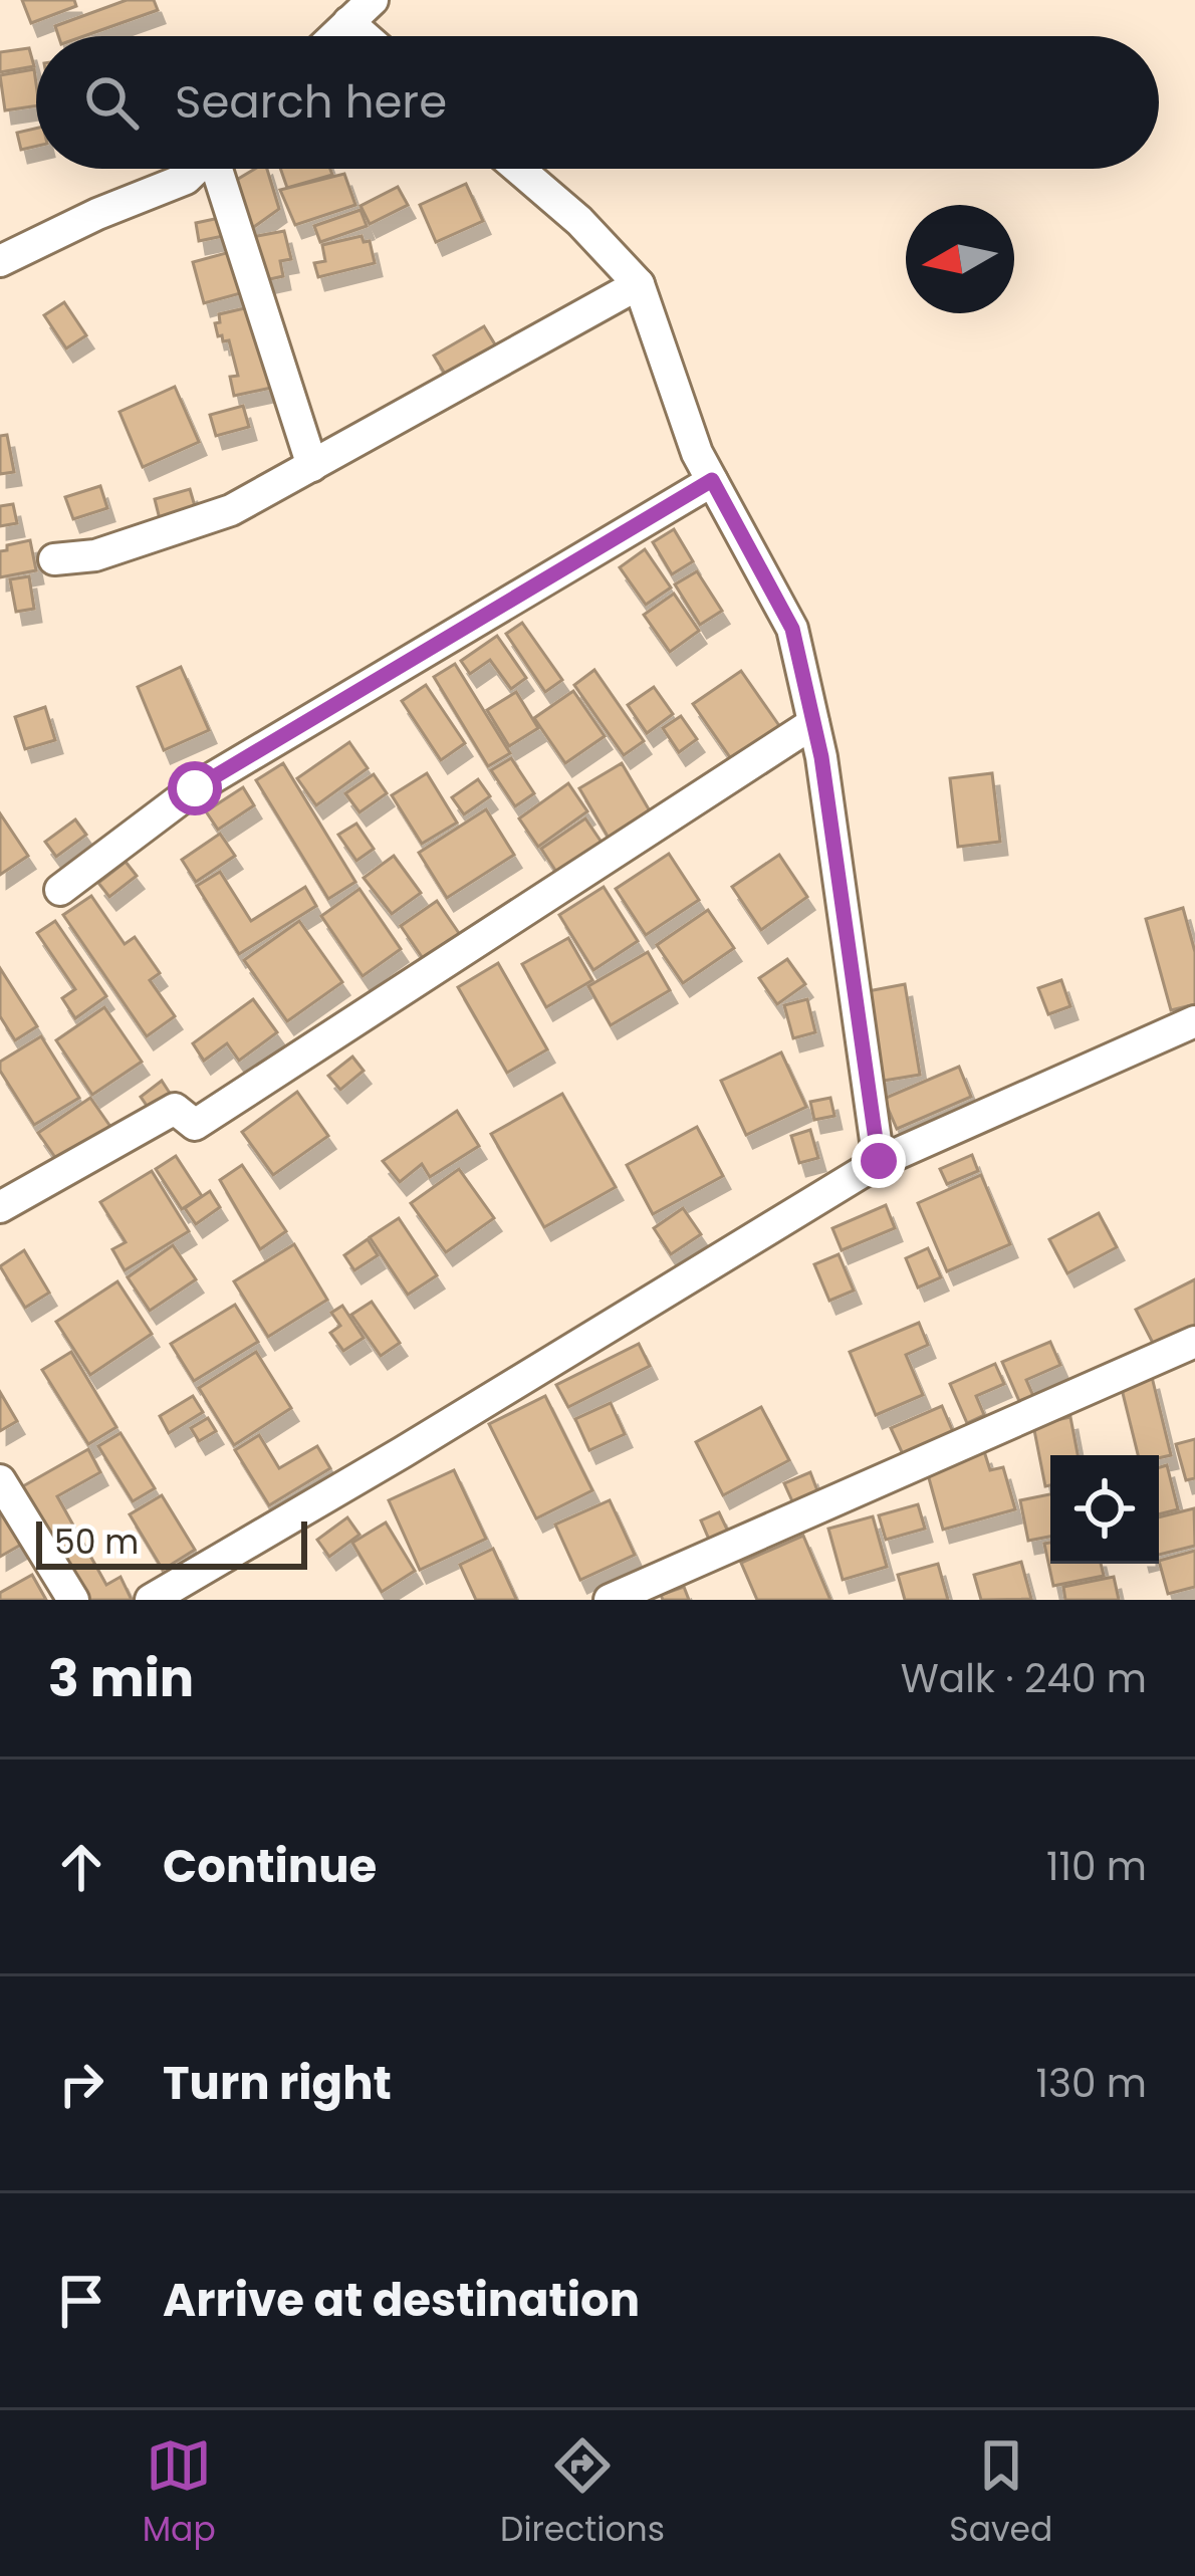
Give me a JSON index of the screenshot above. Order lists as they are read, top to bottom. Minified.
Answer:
{"scale_bar":"50 m","north":"left","page":{"search":"Search here","scale":"50 m","heading":["3 min","Walk · 240 m"],"list":[["Continue","110 m"],["Turn right","130 m"],"Arrive at destination"],"nav":["Map","Directions","Saved"]}}
